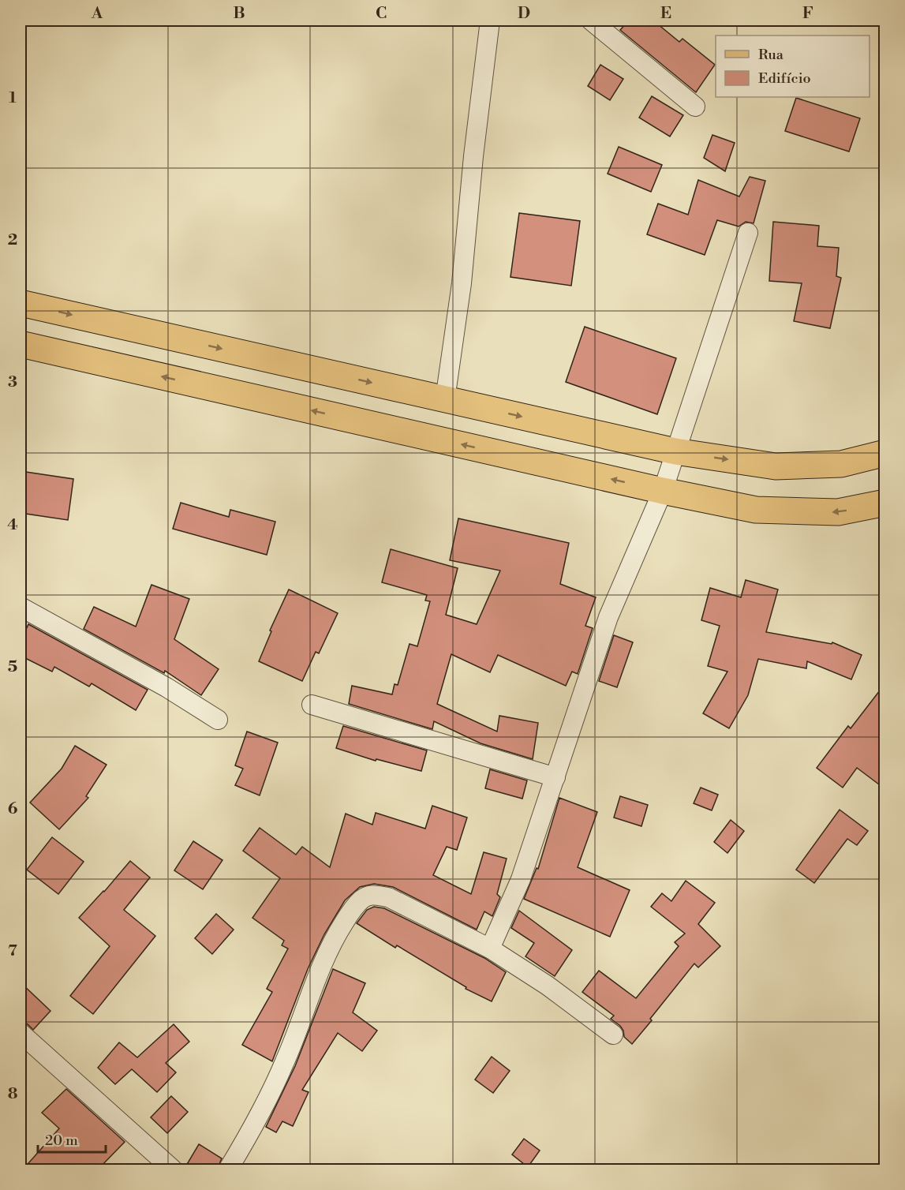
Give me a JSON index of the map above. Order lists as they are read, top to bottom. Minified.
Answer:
{"legend":["Rua","Edifício"],"scale_bar":"20 m","grid":{"columns":["A","B","C","D","E","F"],"rows":["1","2","3","4","5","6","7","8"]}}
